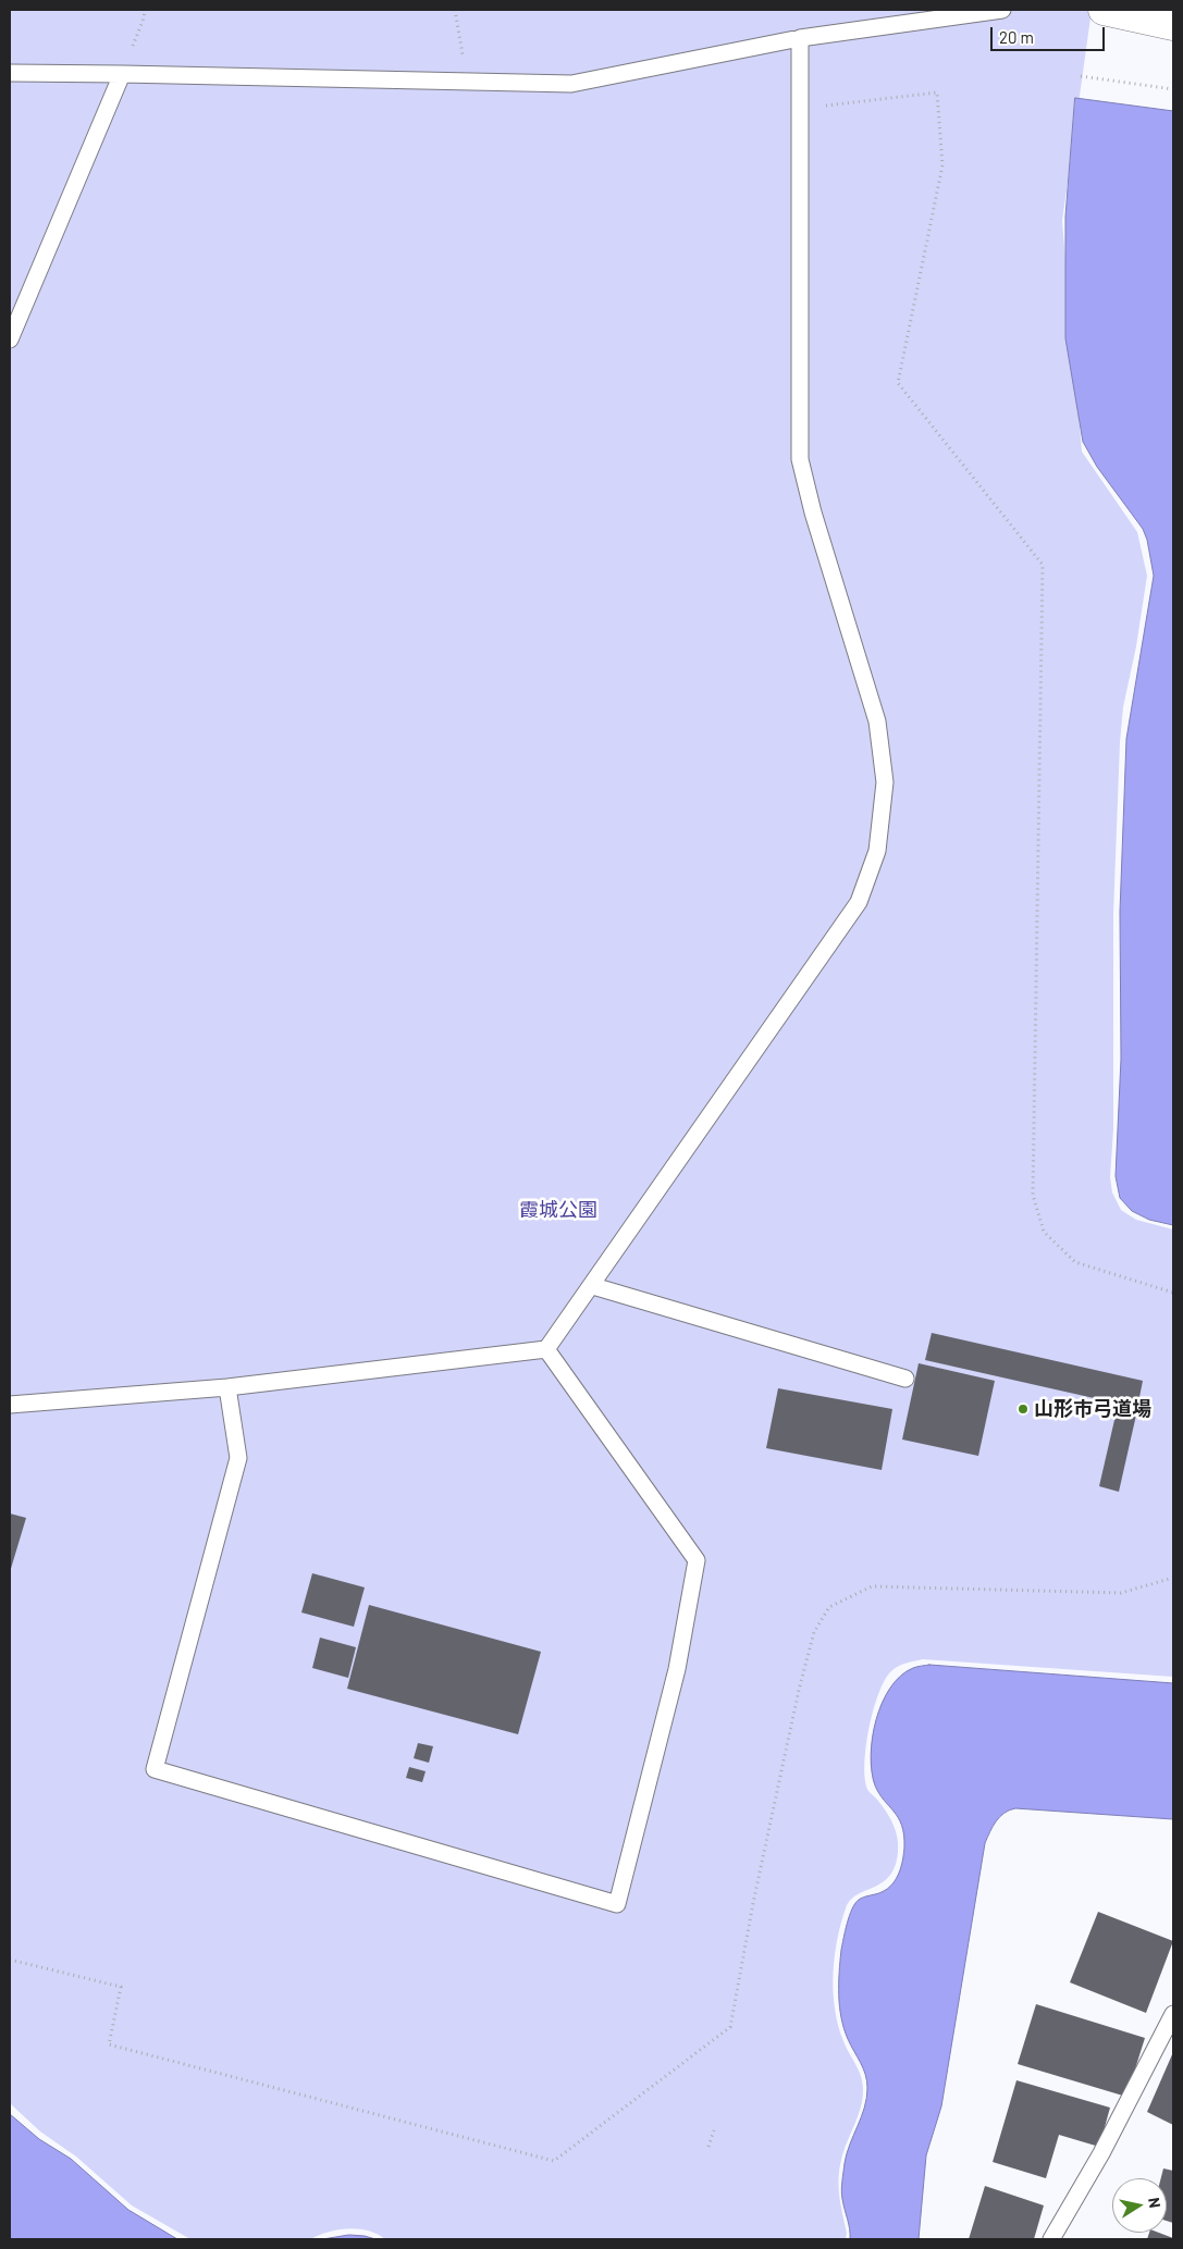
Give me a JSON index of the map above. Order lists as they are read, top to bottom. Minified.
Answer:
{"parks":["霞城公園"],"places":["山形市弓道場"],"scale_bar":"20 m","north":"right"}
